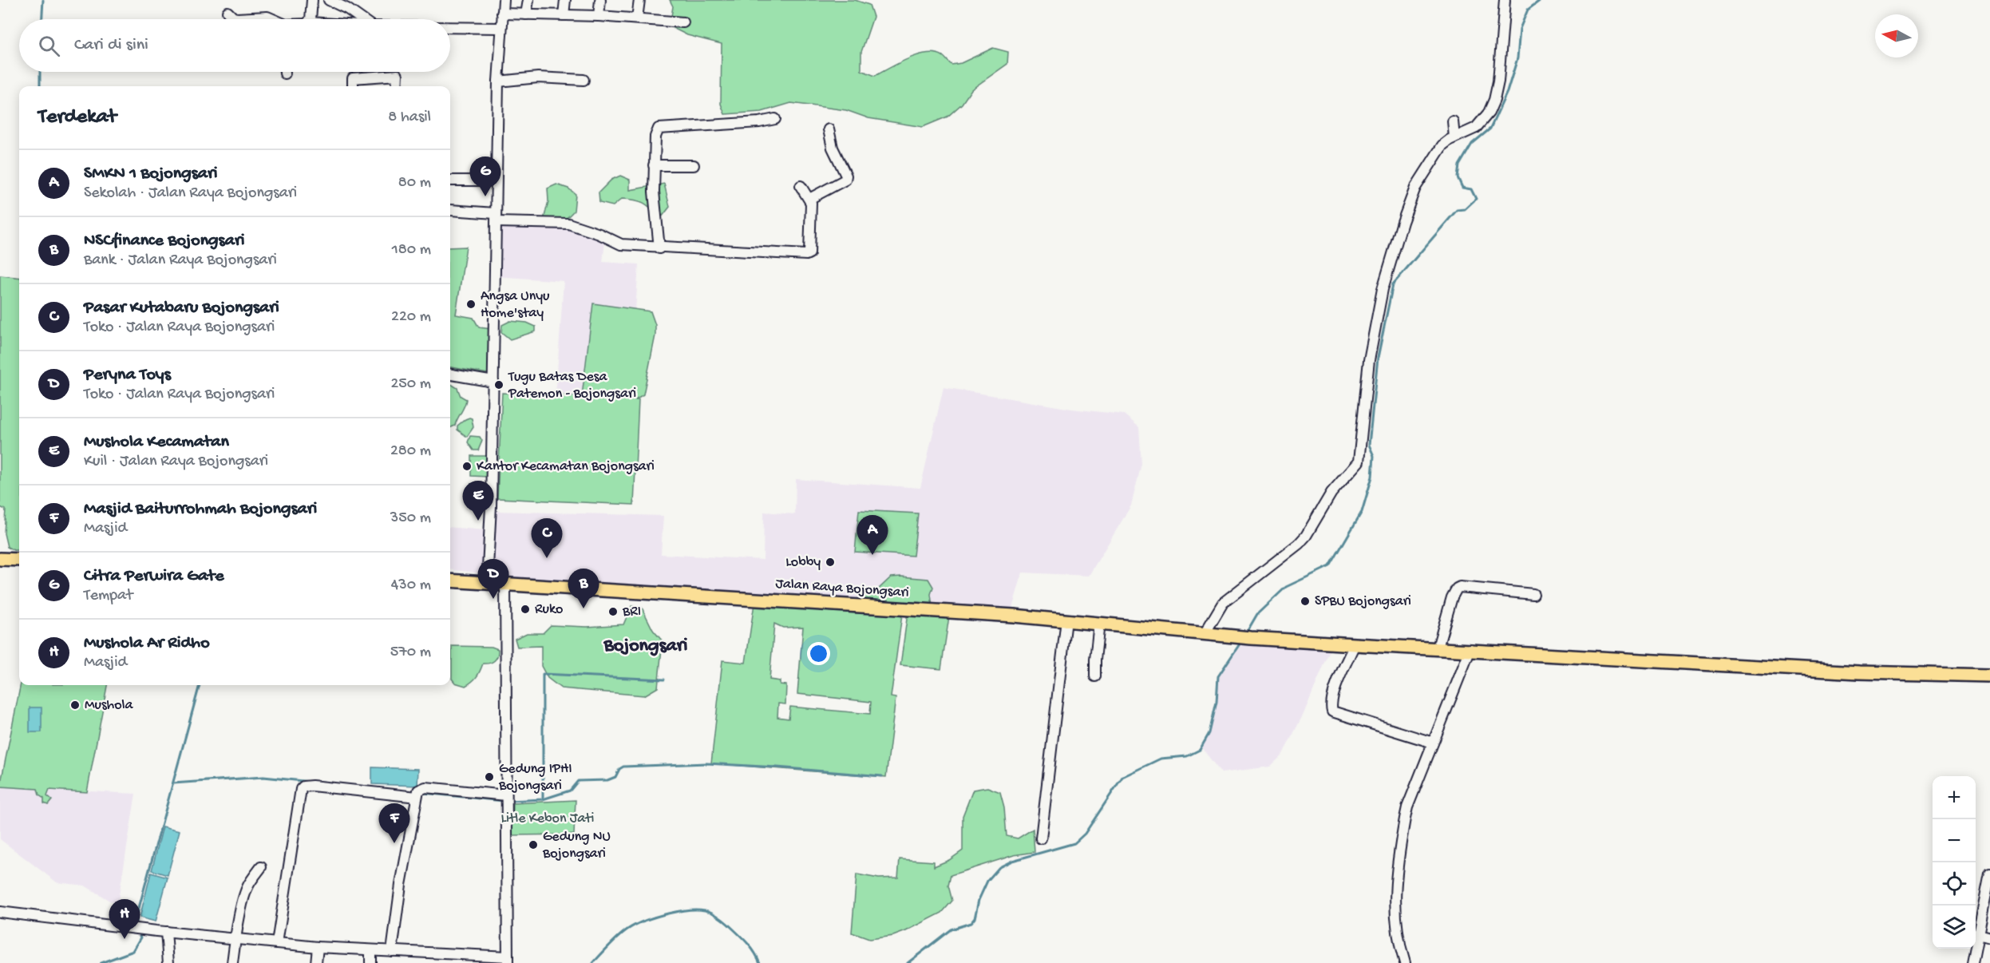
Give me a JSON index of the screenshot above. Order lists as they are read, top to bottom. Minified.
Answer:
{"streets":{"main road":["Jalan Raya Bojongsari"]},"districts":["Bojongsari"],"parks":["Litle Kebon Jati"],"places":["Angsa Unyu Home'stay","Tugu Batas Desa Patemon - Bojongsari","Kantor Kecamatan Bojongsari","Lobby","SPBU Bojongsari","Ruko","BRI","Mushola","Gedung IPHI Bojongsari","Gedung NU Bojongsari"],"north":"left","page":{"search":"Cari di sini","heading":["Terdekat","8 hasil"],"list":[{"mark":"A","name":"SMKN 1 Bojongsari","note":"Sekolah · Jalan Raya Bojongsari","value":"80 m"},{"mark":"B","name":"NSCfinance Bojongsari","note":"Bank · Jalan Raya Bojongsari","value":"180 m"},{"mark":"C","name":"Pasar Kutabaru Bojongsari","note":"Toko · Jalan Raya Bojongsari","value":"220 m"},{"mark":"D","name":"Peryna Toys","note":"Toko · Jalan Raya Bojongsari","value":"250 m"},{"mark":"E","name":"Mushola Kecamatan","note":"Kuil · Jalan Raya Bojongsari","value":"280 m"},{"mark":"F","name":"Masjid Baiturrohmah Bojongsari","note":"Masjid","value":"350 m"},{"mark":"G","name":"Citra Perwira Gate","note":"Tempat","value":"430 m"},{"mark":"H","name":"Mushola Ar Ridho","note":"Masjid","value":"570 m"}],"pins":["G","E","A","C","D","B","F","H"],"map_buttons":["+","−"]}}
